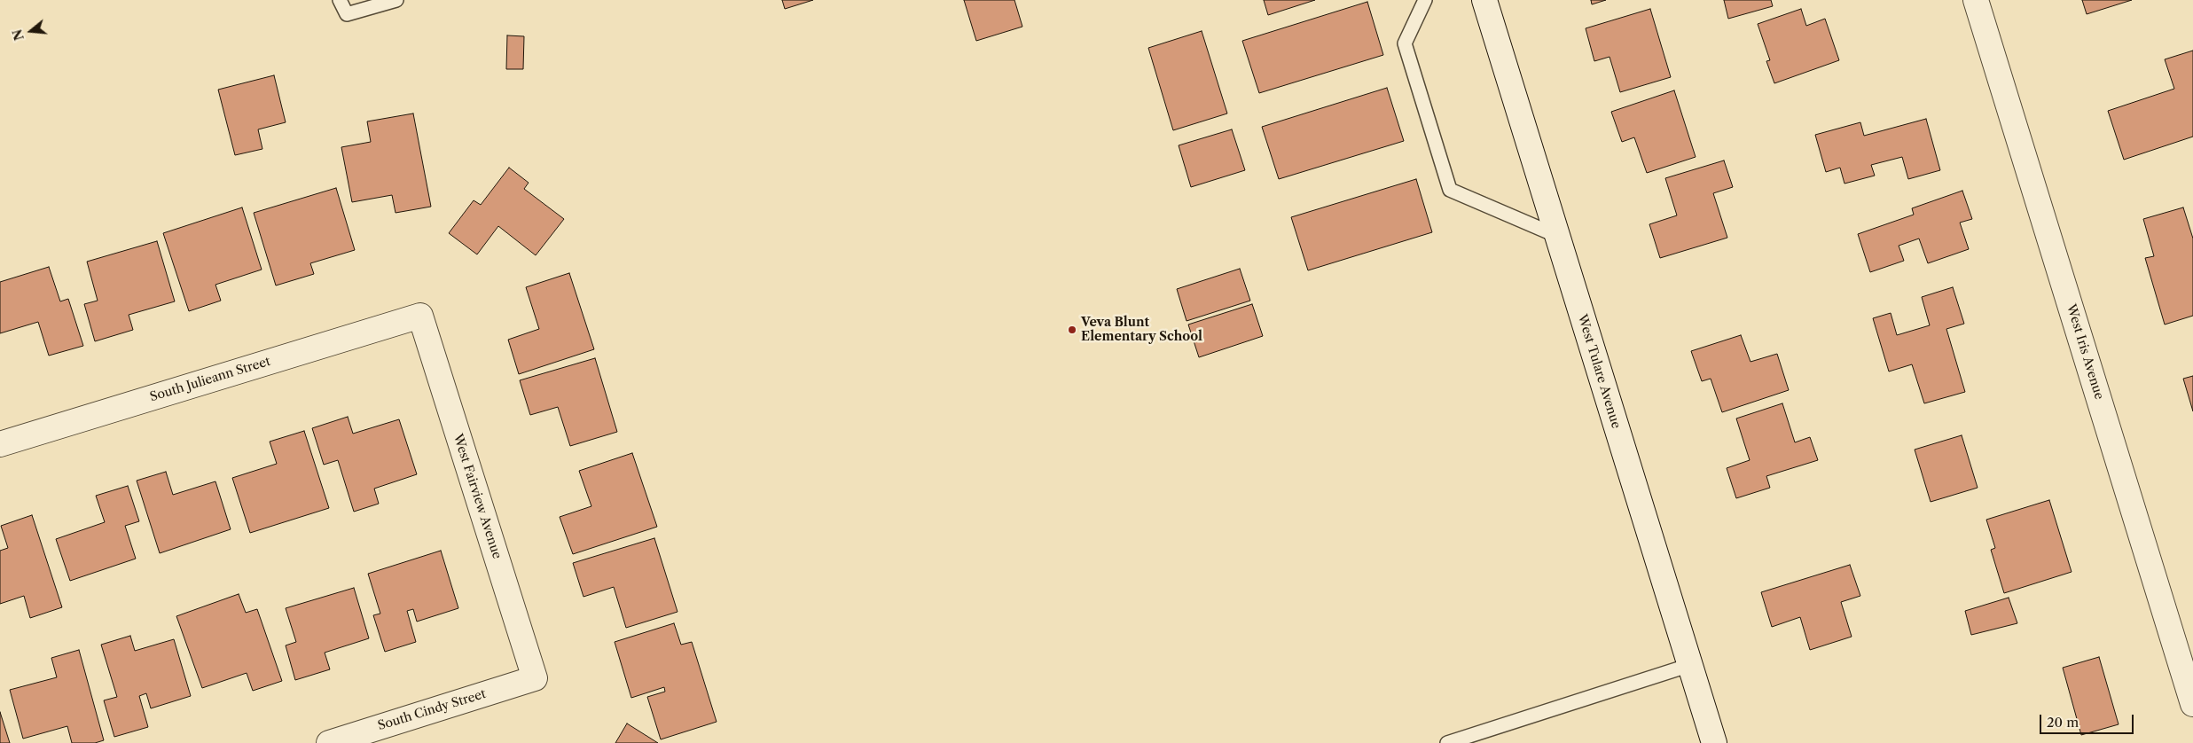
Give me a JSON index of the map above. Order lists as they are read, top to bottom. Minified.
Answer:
{"streets":{"street":["West Iris Avenue","West Tulare Avenue","South Julieann Street","West Fairview Avenue","South Cindy Street"]},"crossings":[["South Julieann Street","West Fairview Avenue"],["West Fairview Avenue","South Cindy Street"]],"places":["Veva Blunt Elementary School"],"scale_bar":"20 m","north":"left"}
